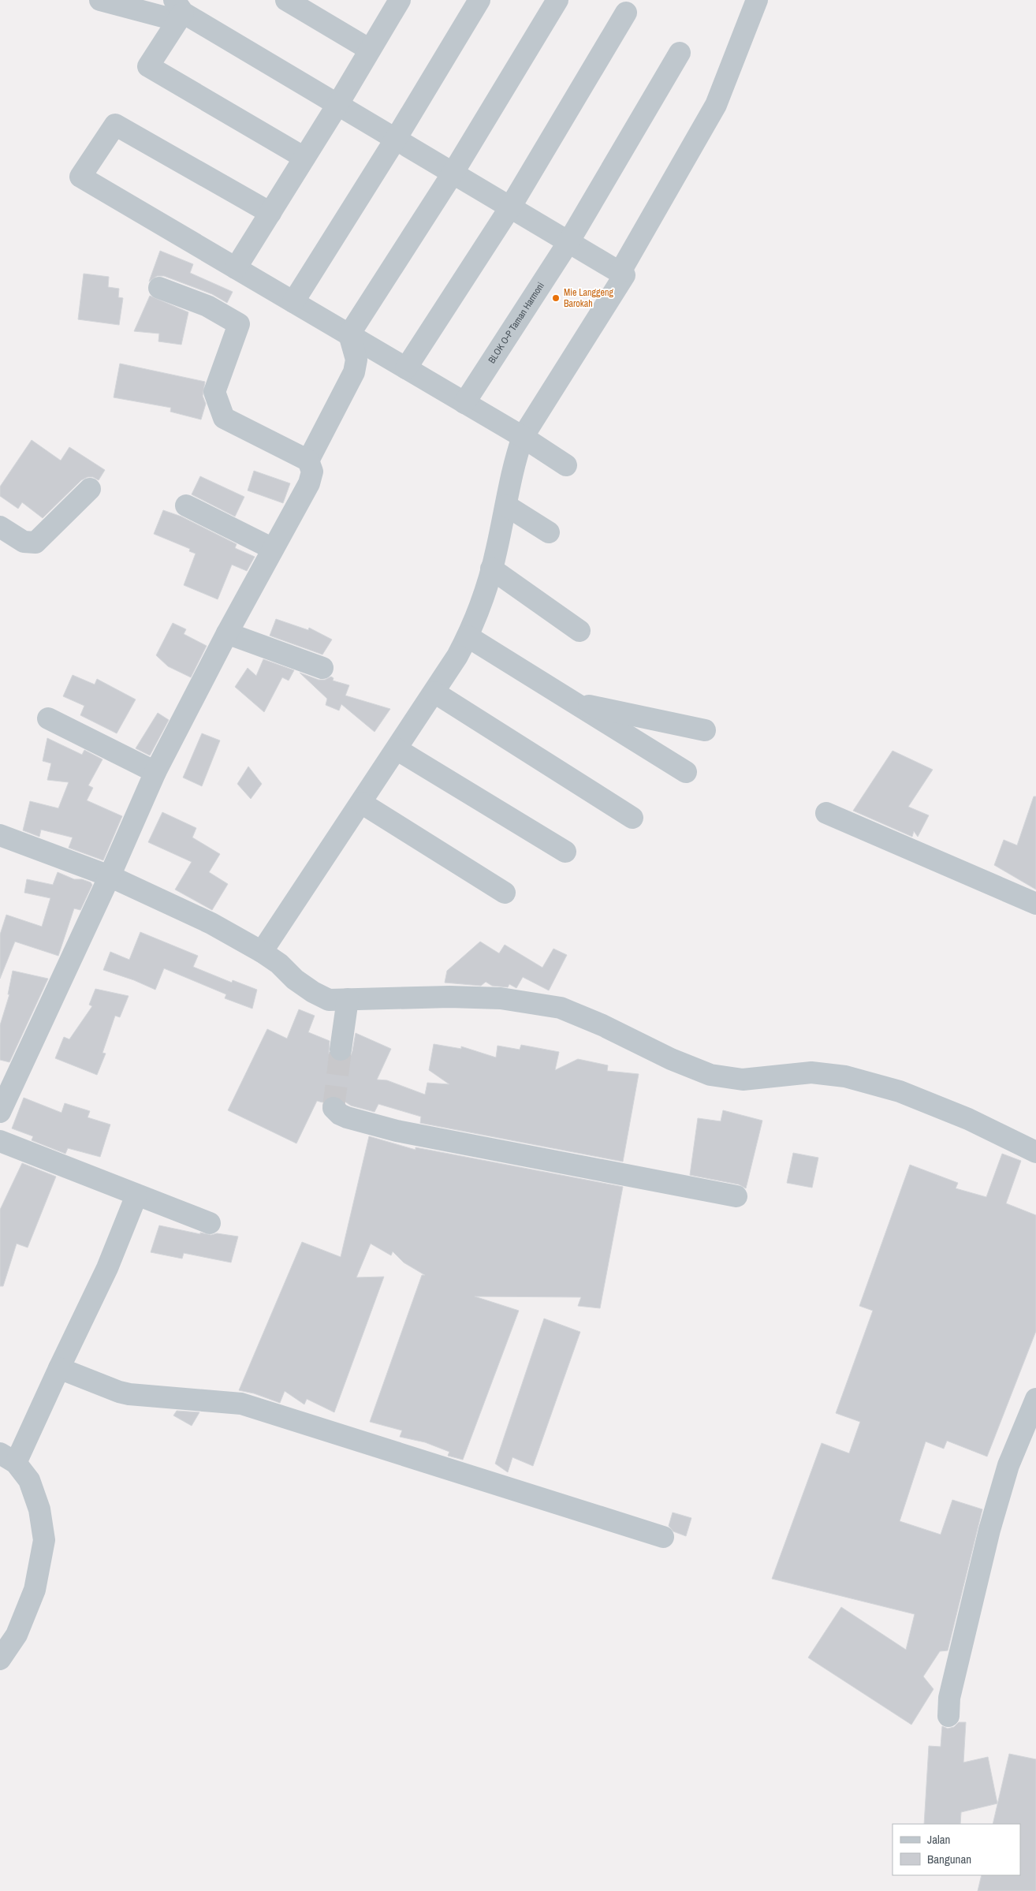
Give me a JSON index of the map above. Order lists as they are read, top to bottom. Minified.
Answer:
{"streets":{"street":["BLOK O-P Taman Harmoni"]},"places":["Mie Langgeng Barokah"],"legend":["Jalan","Bangunan"]}
